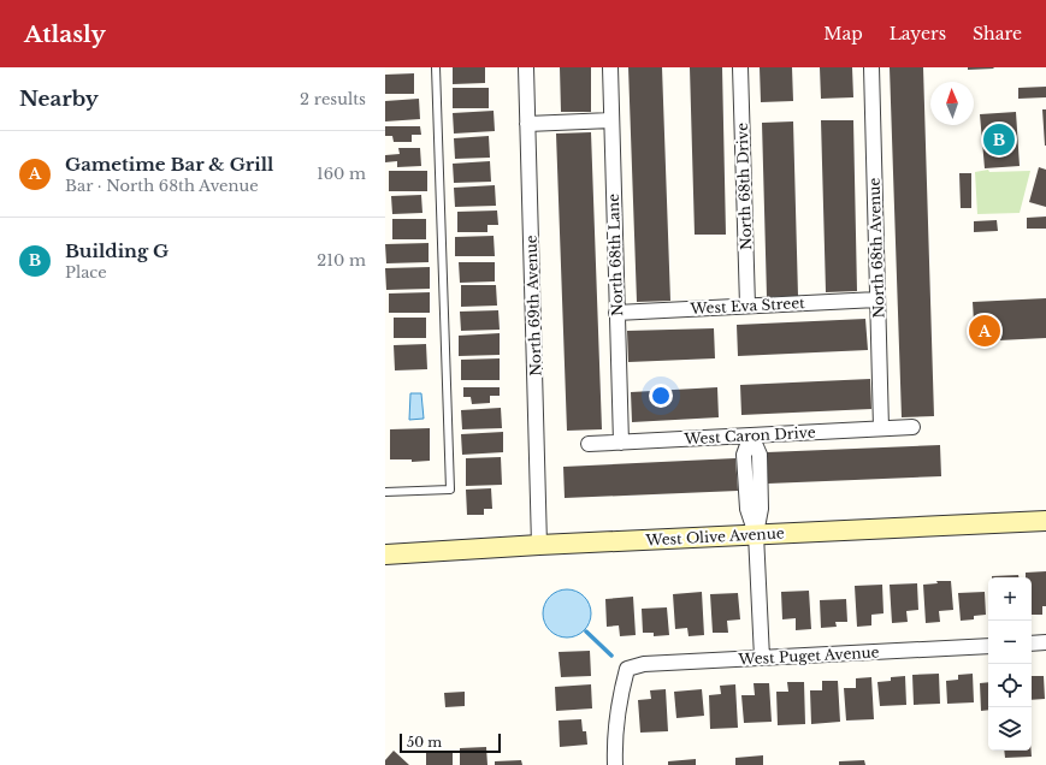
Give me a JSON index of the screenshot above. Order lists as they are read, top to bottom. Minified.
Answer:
{"streets":{"main road":["West Olive Avenue"],"street":["North 68th Drive","North 68th Avenue","North 68th Lane","North 69th Avenue","West Eva Street","West Caron Drive","West Puget Avenue"]},"crossings":[["North 68th Drive","West Eva Street"],["North 68th Avenue","West Eva Street"],["North 68th Avenue","West Caron Drive"],["North 68th Lane","West Eva Street"],["North 68th Lane","West Caron Drive"],["North 69th Avenue","West Olive Avenue"]],"scale_bar":"50 m","north":"top","page":{"header":"Atlasly","nav":["Map","Layers","Share"],"heading":["Nearby","2 results"],"pins":["B","A"],"list":[{"mark":"A","name":"Gametime Bar & Grill","note":"Bar · North 68th Avenue","value":"160 m"},{"mark":"B","name":"Building G","note":"Place","value":"210 m"}],"map_buttons":["+","−"],"scale":"50 m"}}
